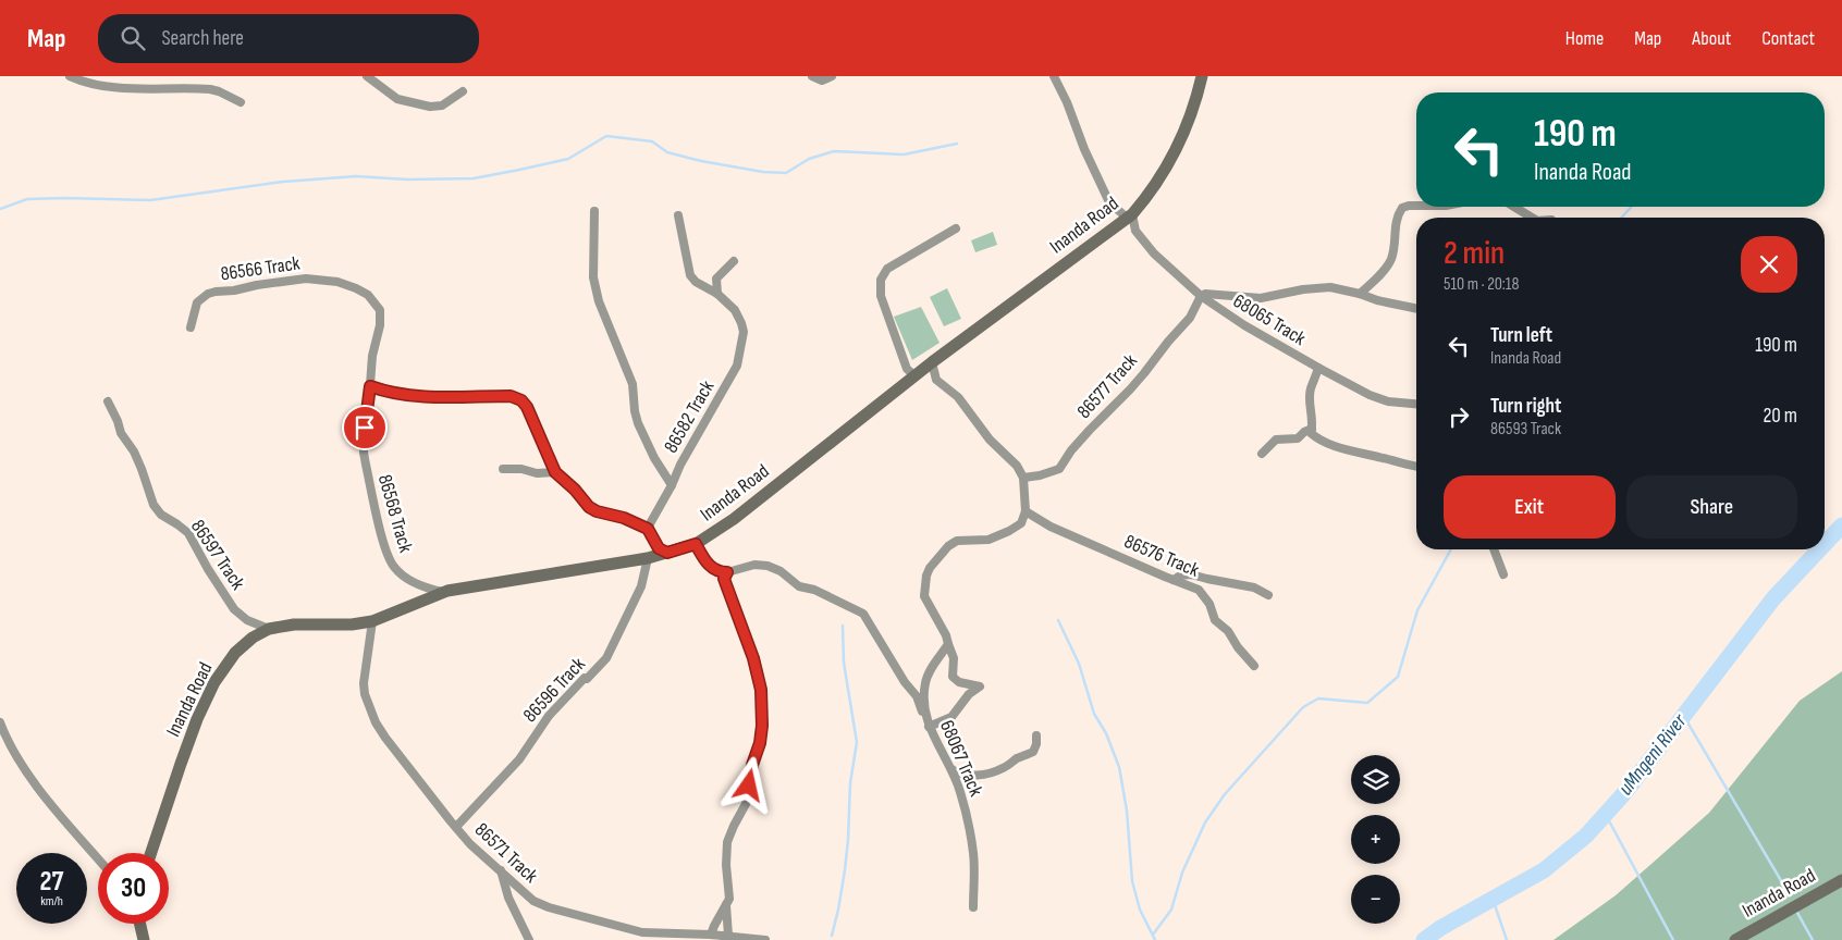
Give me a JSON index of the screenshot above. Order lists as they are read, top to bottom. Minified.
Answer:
{"streets":{"street":["Inanda Road","86566 Track","68065 Track","86577 Track","86582 Track","86568 Track","86597 Track","86576 Track","86596 Track","68067 Track","86571 Track"]},"crossings":[["Inanda Road","68065 Track"],["Inanda Road","86568 Track"],["Inanda Road","86597 Track"],["Inanda Road","86596 Track"],["Inanda Road","86571 Track"],["86566 Track","86568 Track"],["68065 Track","86577 Track"],["86596 Track","86571 Track"]],"water":["uMngeni River"],"page":{"header":"Map","search":"Search here","nav":["Home","Map","About","Contact"],"turn":["190 m","Inanda Road"],"heading":["2 min","510 m · 20:18"],"list":[{"name":"Turn left","note":"Inanda Road","value":"190 m"},{"name":"Turn right","note":"86593 Track","value":"20 m"}],"buttons":["Exit","Share"],"map_buttons":["+","−"],"speed":"27 km/h","limit":"30"}}
